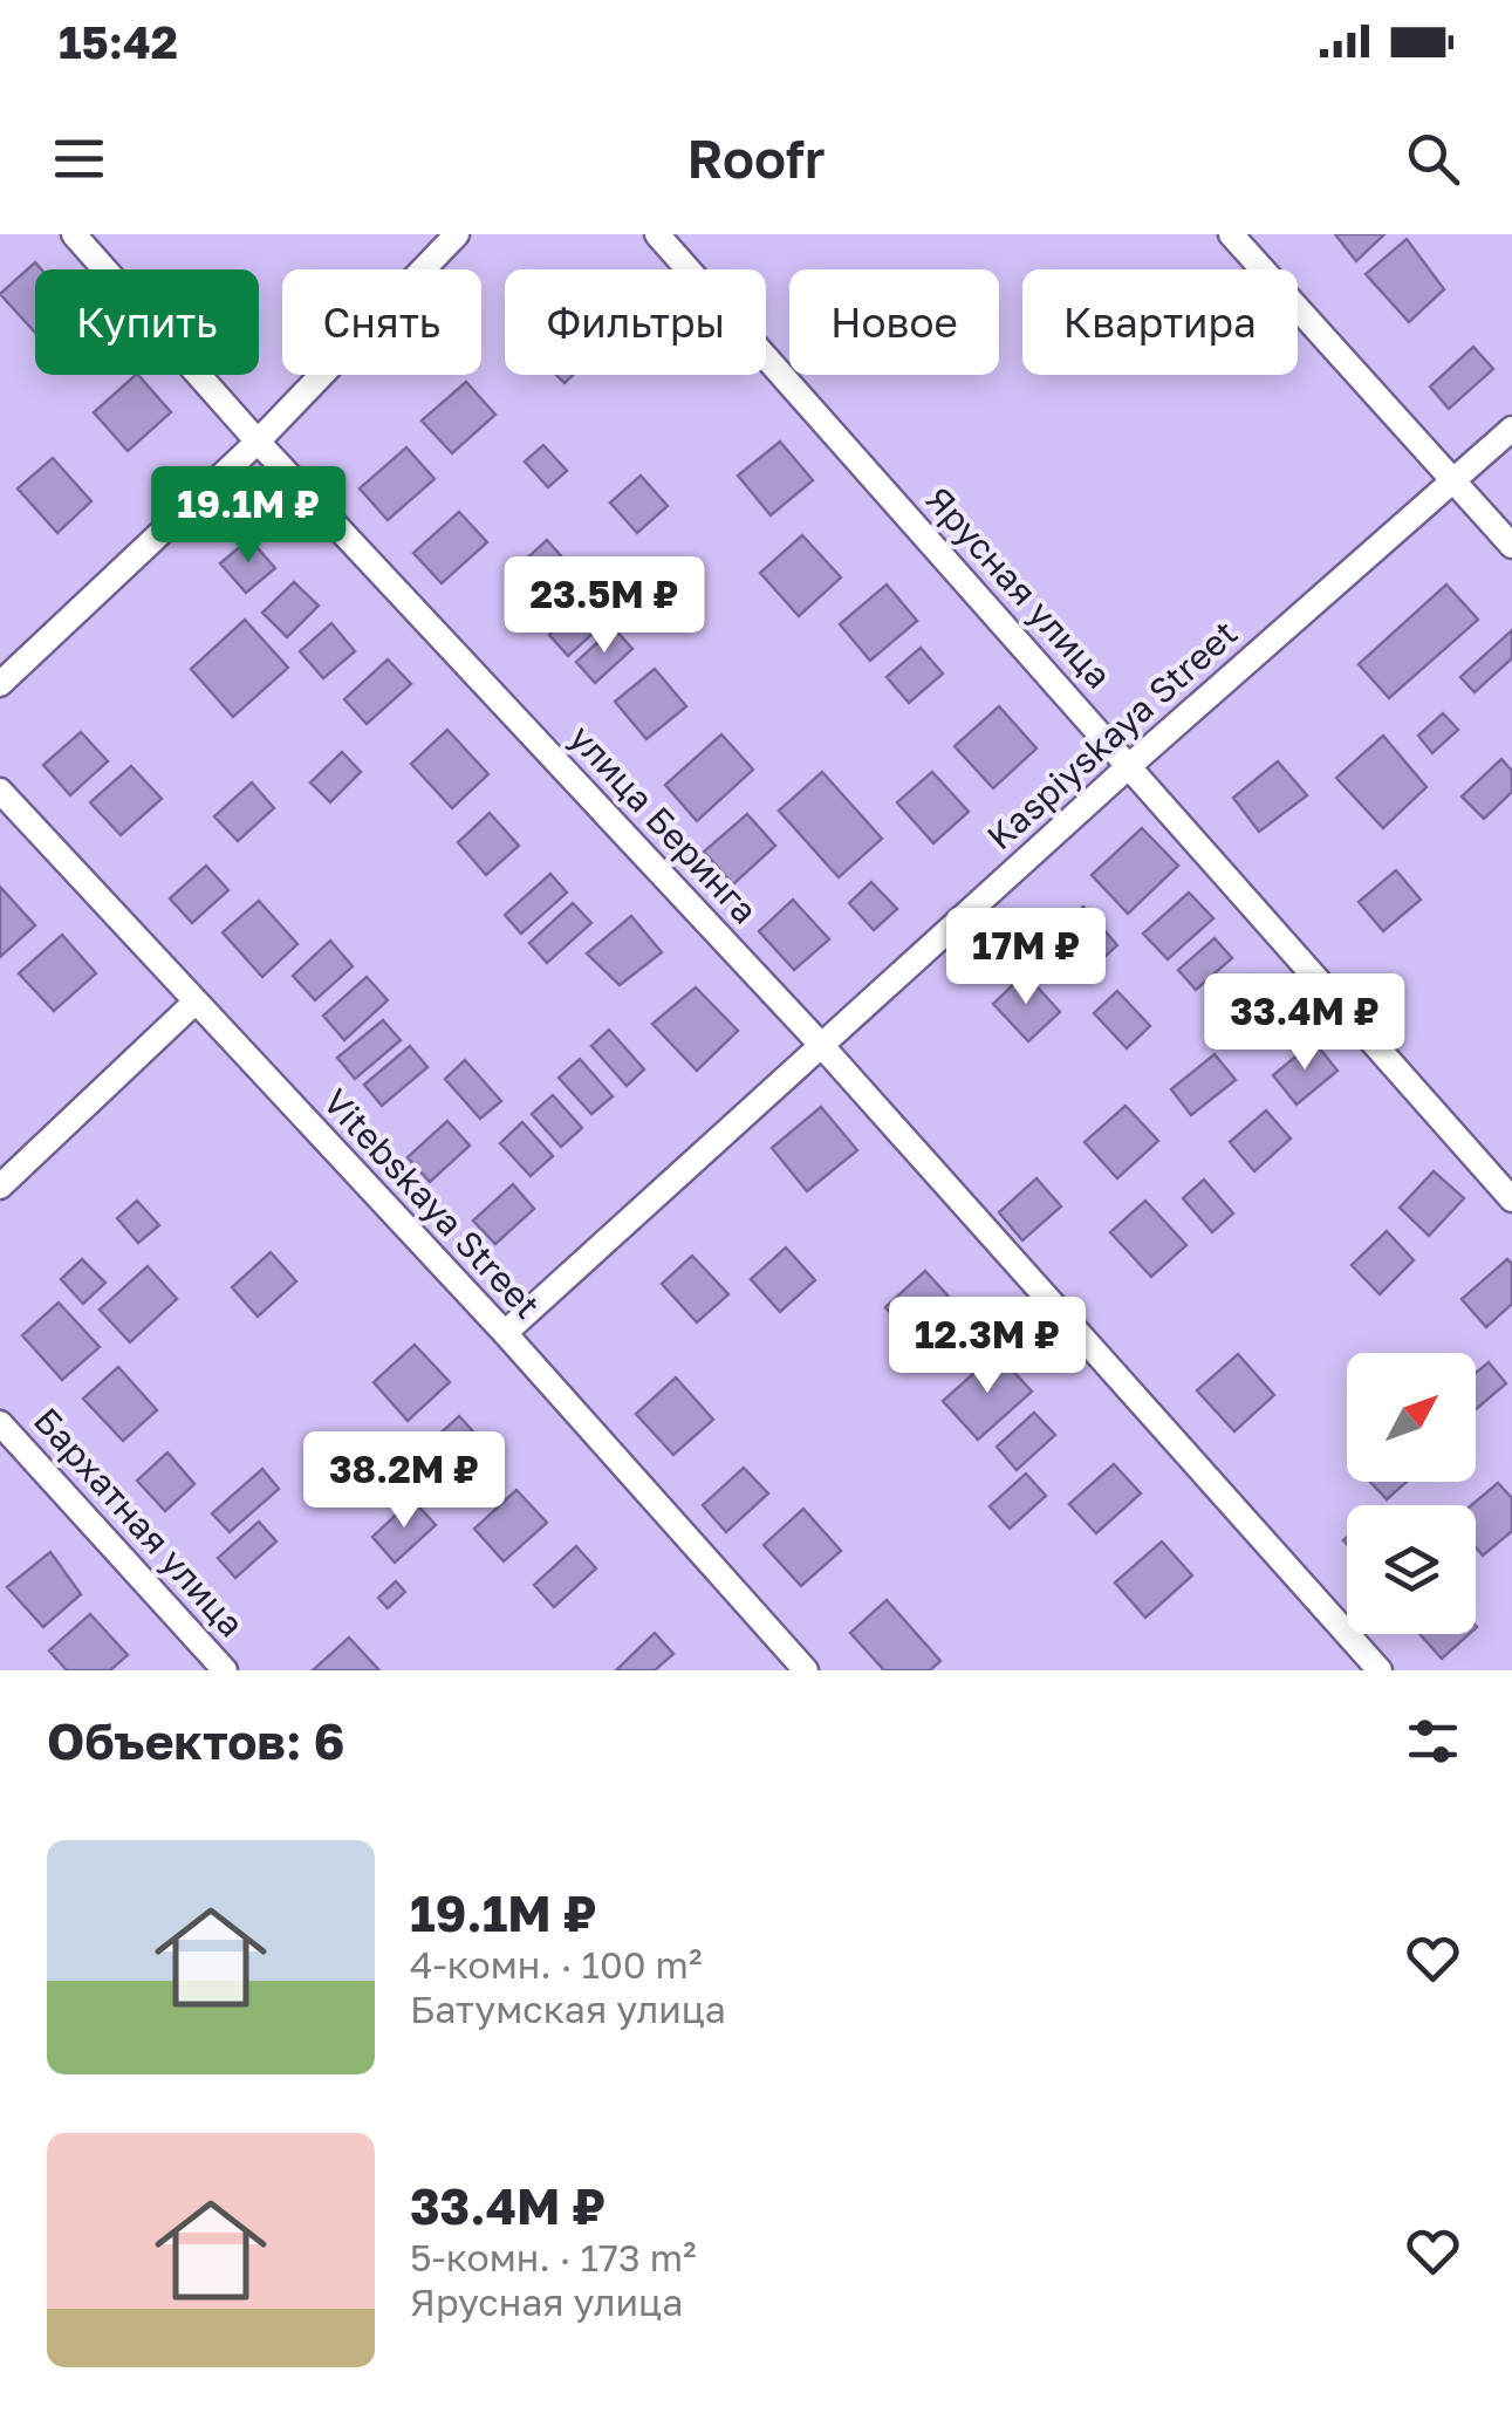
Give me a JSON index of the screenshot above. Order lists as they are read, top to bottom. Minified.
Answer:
{"streets":{"street":["Ярусная улица","Kaspiyskaya Street","улица Беринга","Vitebskaya Street","Бархатная улица"]},"crossings":[["Ярусная улица","Kaspiyskaya Street"],["Kaspiyskaya Street","улица Беринга"],["Kaspiyskaya Street","Vitebskaya Street"]],"north":"top right","page":{"status":"15:42","header":"Roofr","chip":["Купить","Снять","Фильтры","Новое","Квартира"],"price":["19.1M ₽","23.5M ₽","17M ₽","33.4M ₽","12.3M ₽","38.2M ₽"],"heading":"Объектов: 6","list":[{"name":"19.1M ₽","note":"4-комн. · 100 m² · Батумская улица"},{"name":"33.4M ₽","note":"5-комн. · 173 m² · Ярусная улица"}]}}
